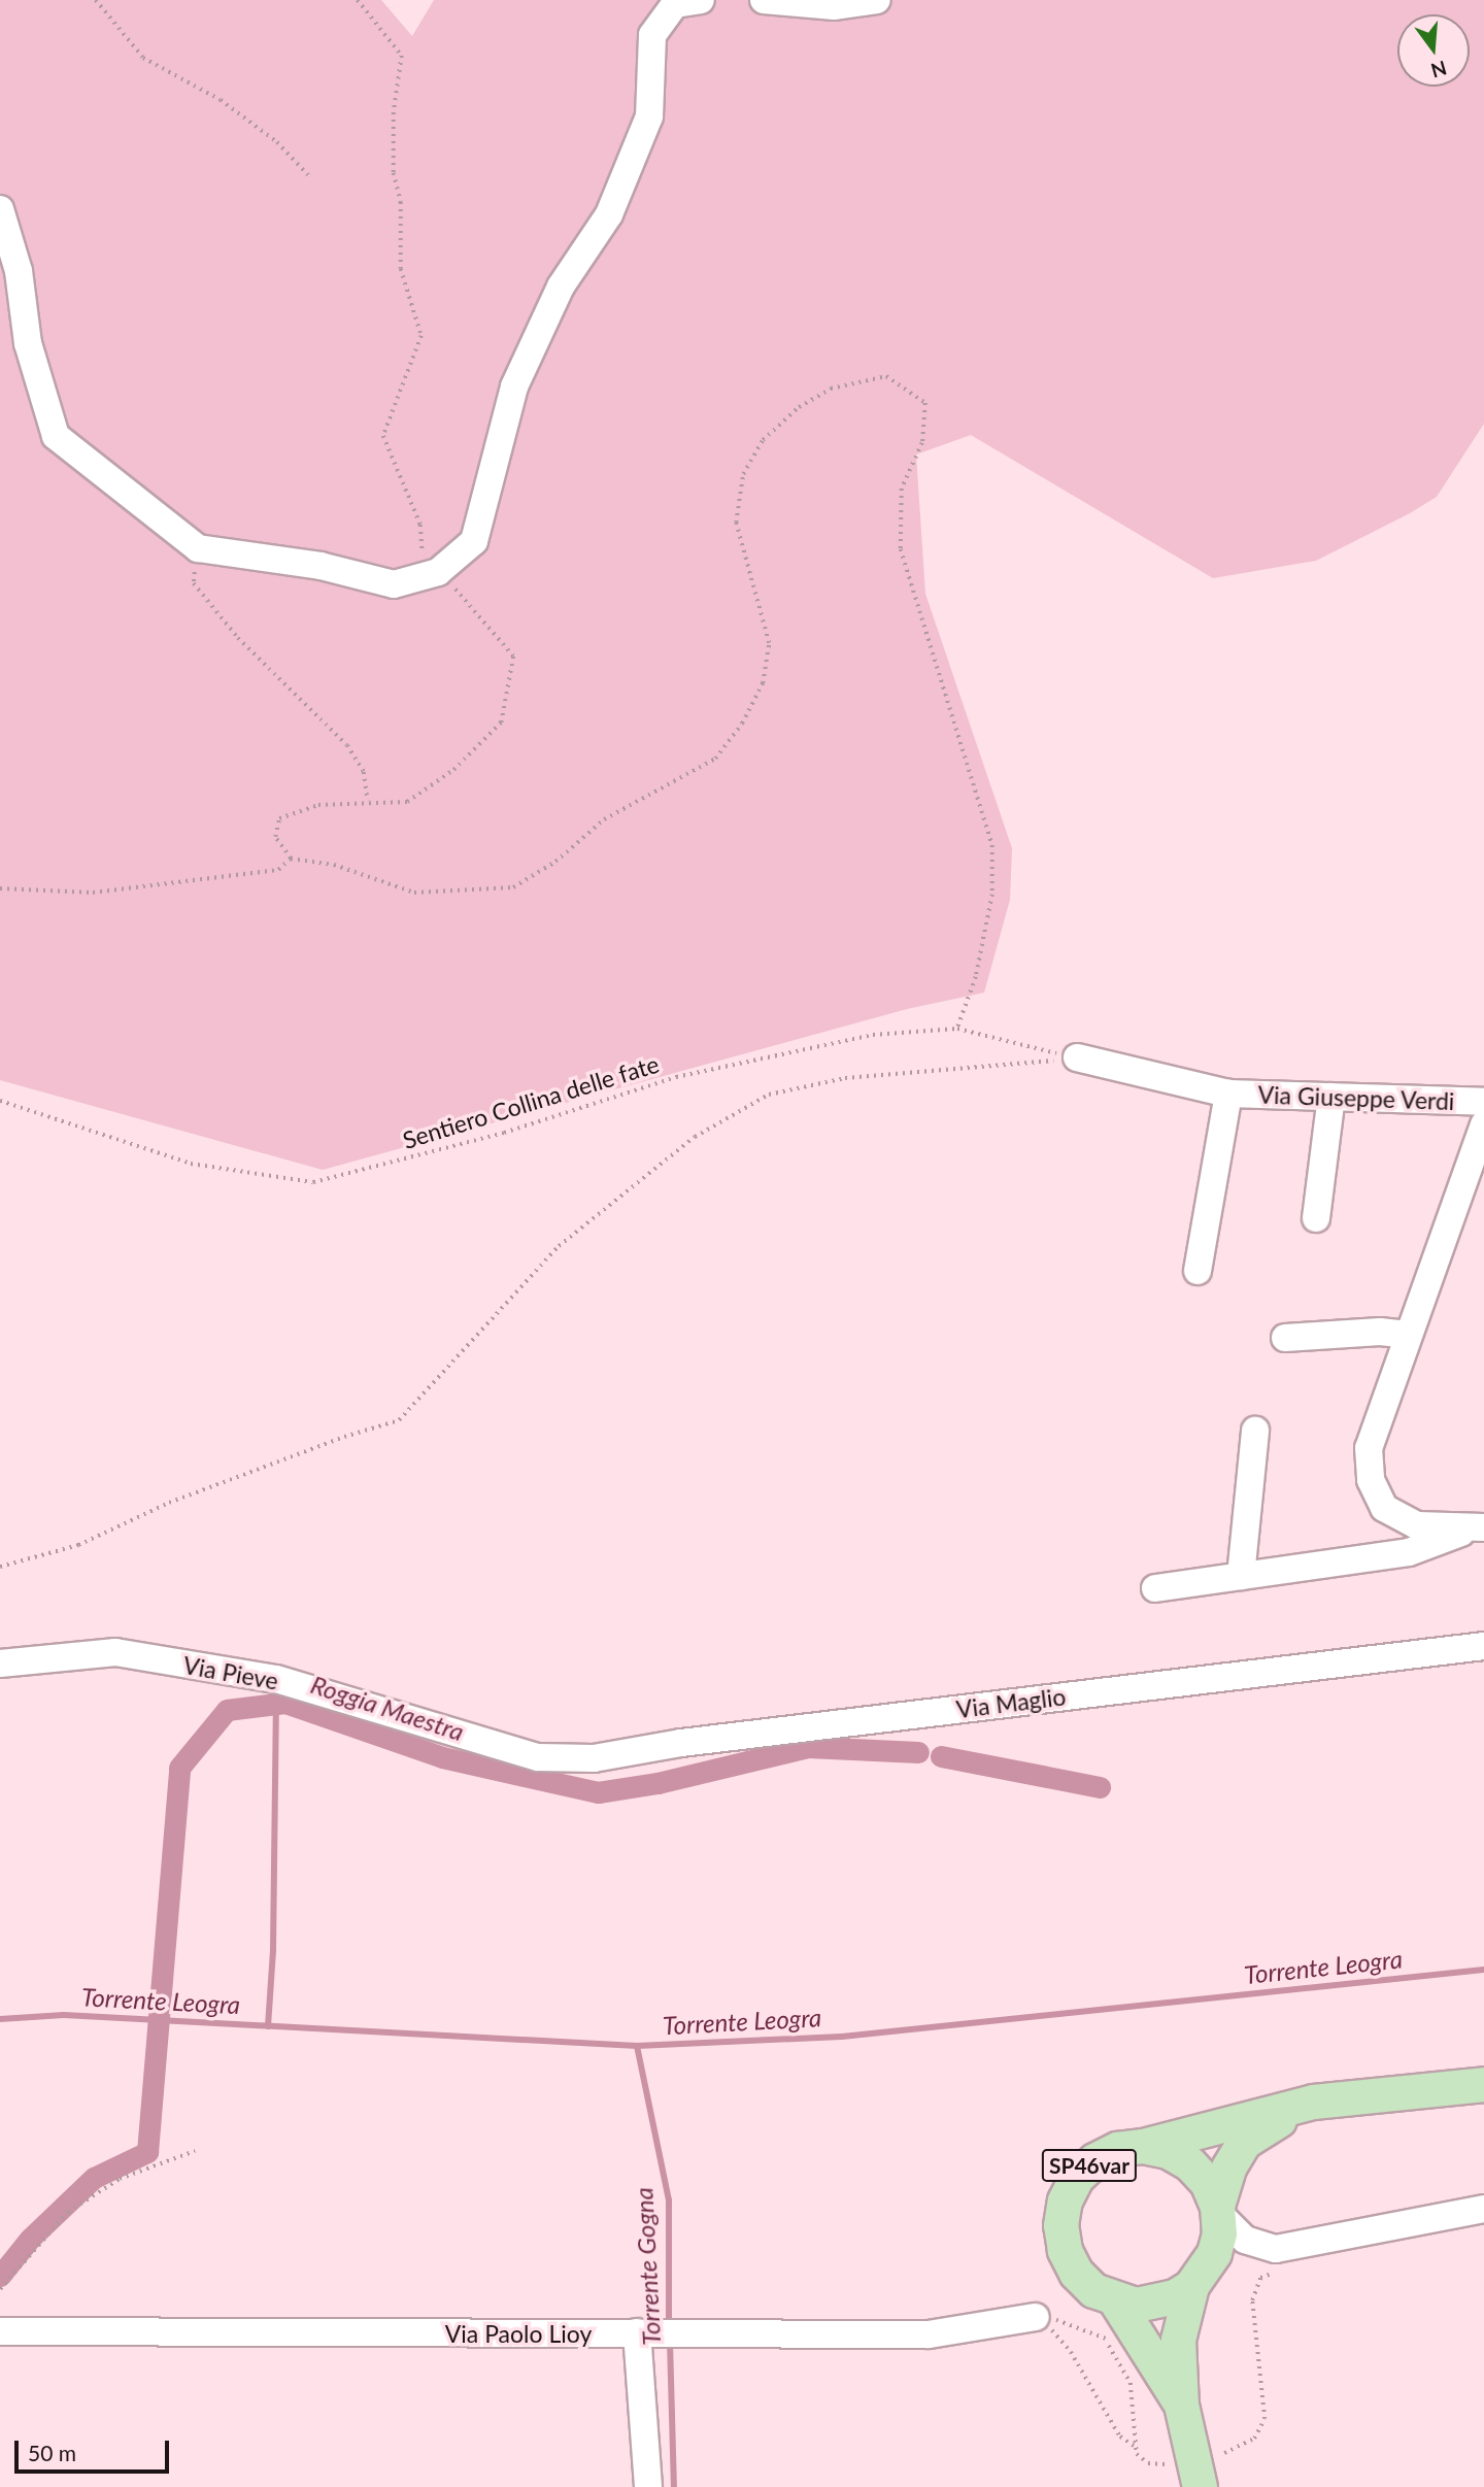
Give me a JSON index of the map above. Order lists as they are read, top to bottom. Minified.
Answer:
{"streets":{"main road":["SP46var"],"street":["Via Giuseppe Verdi","Via Pieve","Via Maglio","Via Paolo Lioy"],"path":["Sentiero Collina delle fate"]},"crossings":[["Via Giuseppe Verdi","Sentiero Collina delle fate"],["Via Pieve","Via Maglio"]],"water":["Roggia Maestra","Torrente Leogra","Torrente Gogna"],"scale_bar":"50 m","north":"bottom"}
